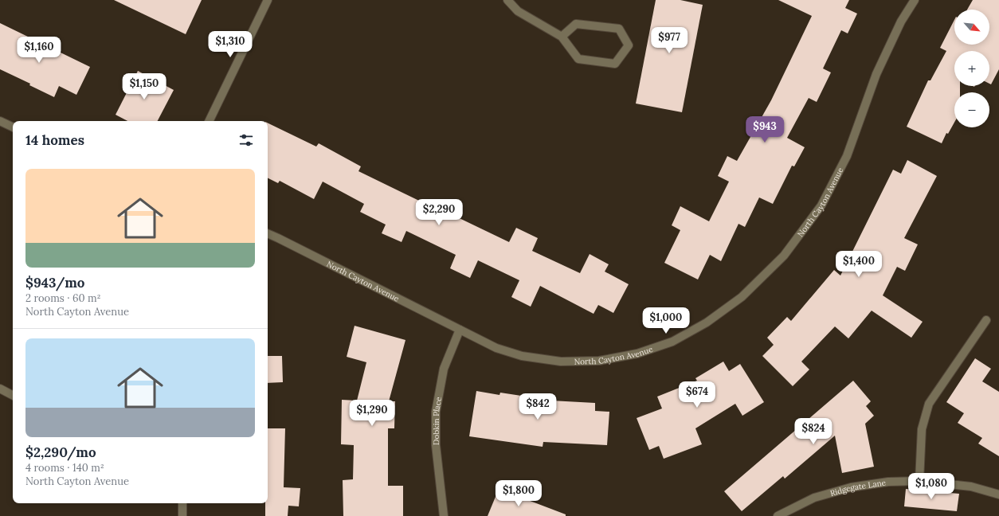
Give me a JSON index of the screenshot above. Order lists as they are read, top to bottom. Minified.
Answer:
{"streets":{"street":["North Cayton Avenue","Dobkin Place","Ridgegate Lane"]},"crossings":[["North Cayton Avenue","Dobkin Place"]],"north":"bottom right","page":{"map_buttons":["+","−"],"price":["$977","$1,310","$1,160","$1,150","$943","$2,290","$1,400","$1,000","$674","$842","$1,290","$824","$1,080","$1,800"],"heading":"14 homes","list":[{"name":"$943/mo","note":"2 rooms · 60 m² · North Cayton Avenue"},{"name":"$2,290/mo","note":"4 rooms · 140 m² · North Cayton Avenue"}]}}
